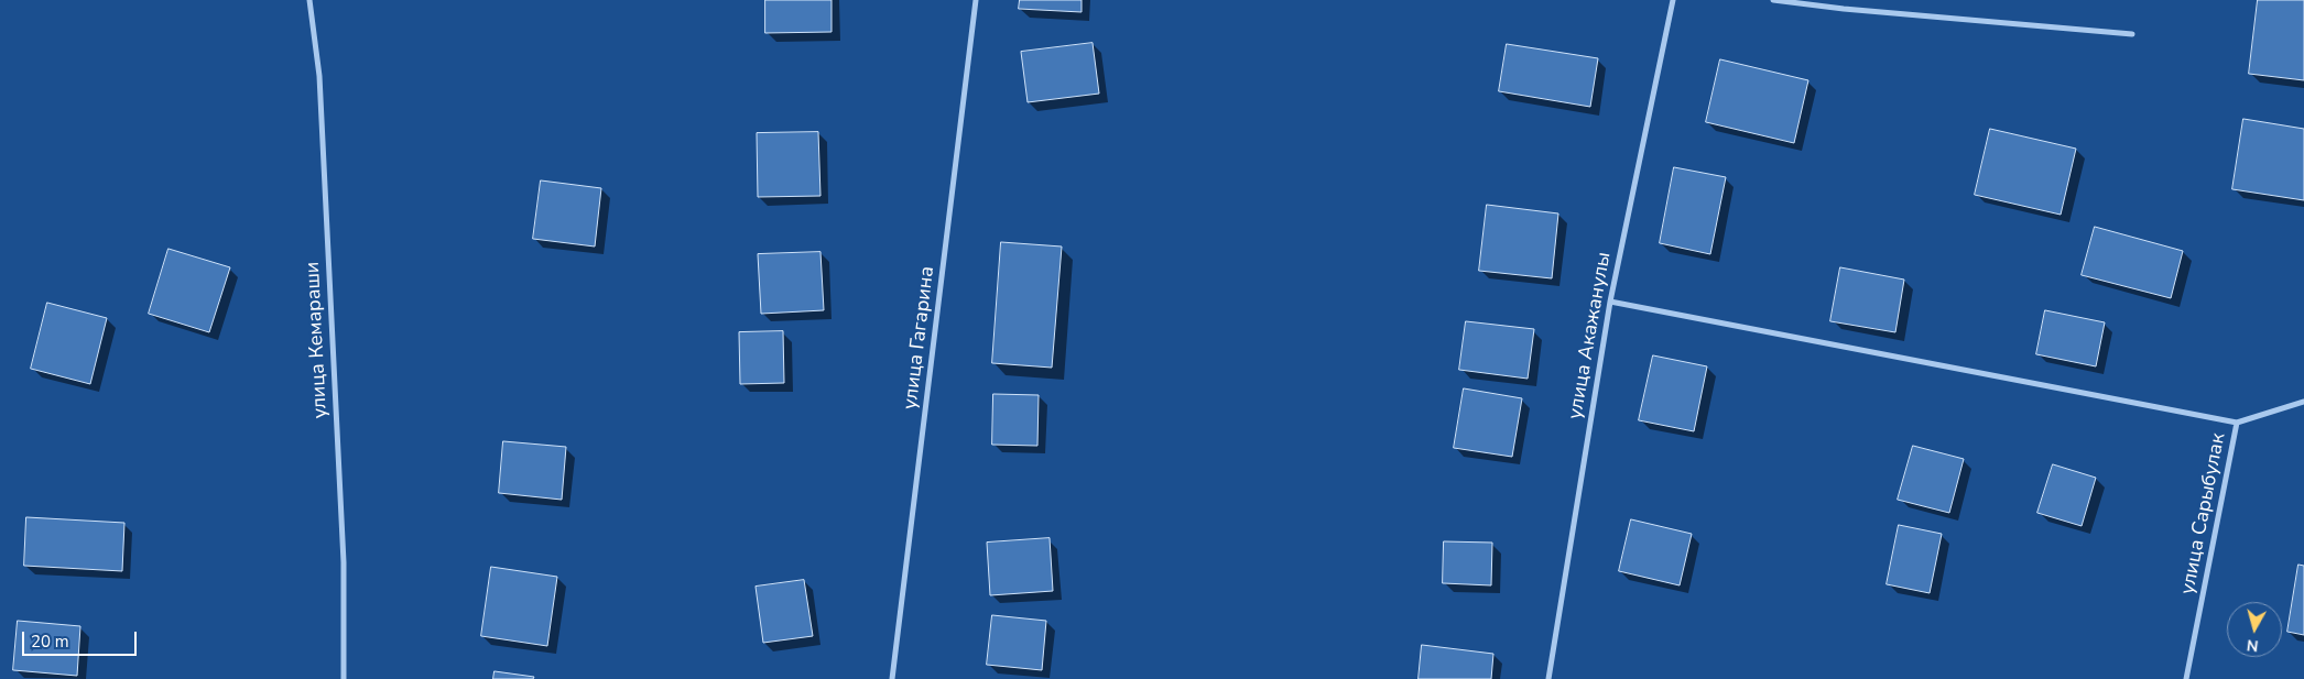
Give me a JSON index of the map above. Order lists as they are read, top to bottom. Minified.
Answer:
{"streets":{"street":["улица Акажанулы","улица Гагарина","улица Кемараши","улица Сарыбулак"]},"scale_bar":"20 m","north":"bottom"}
